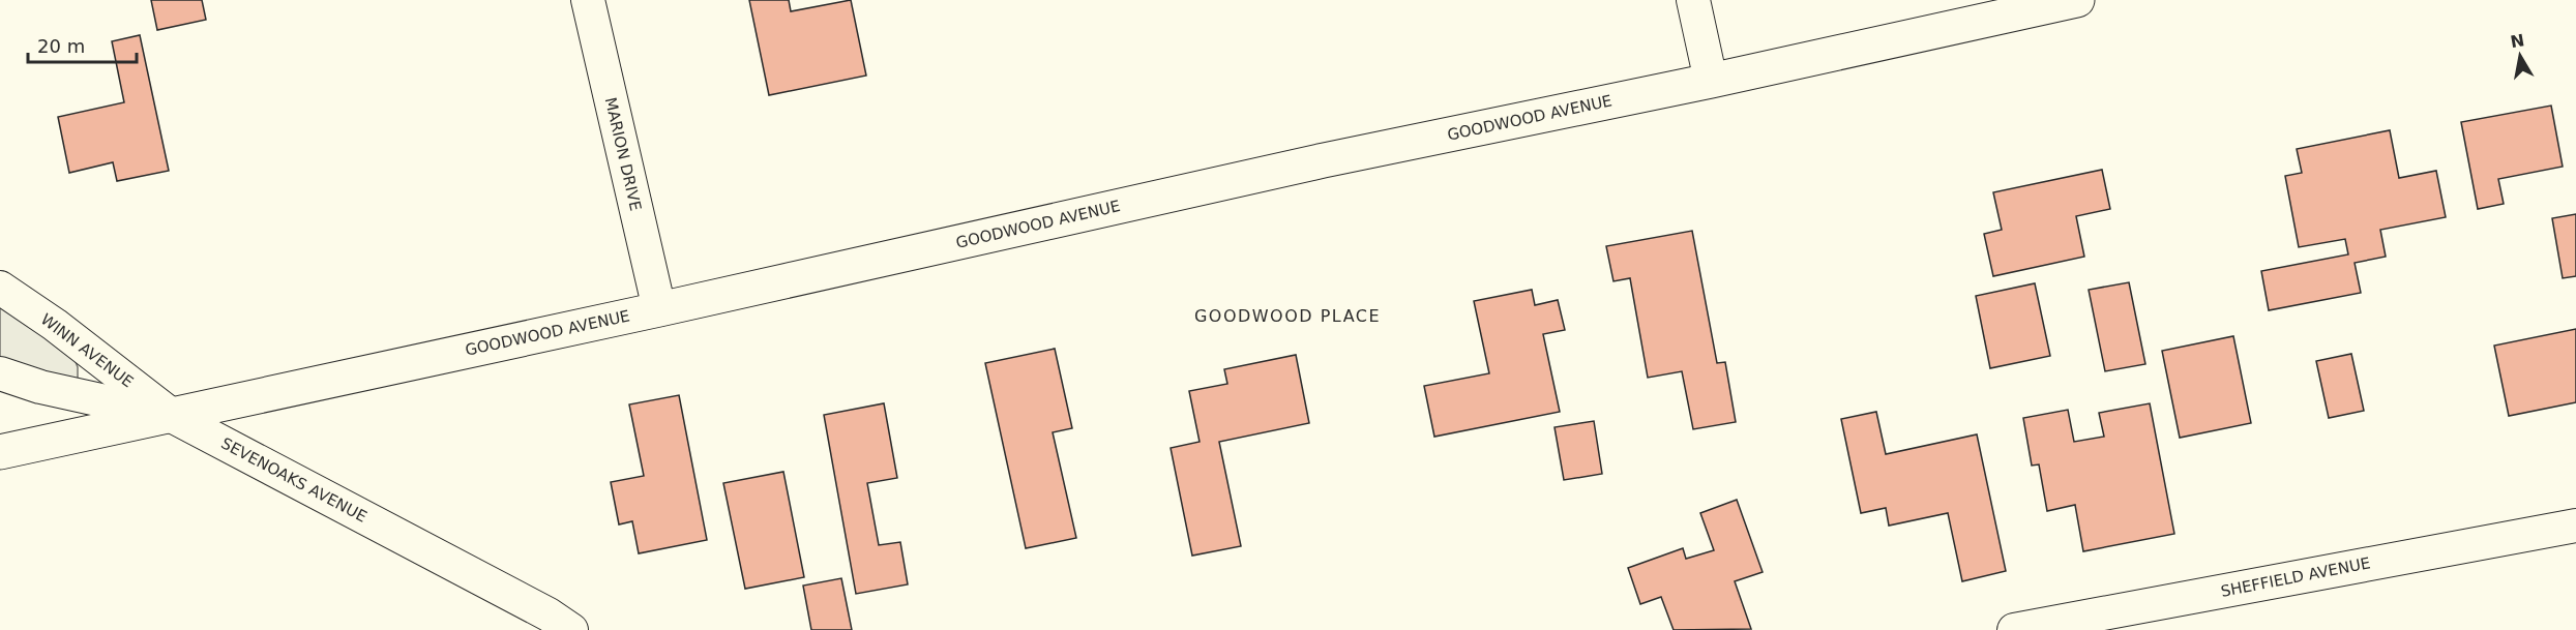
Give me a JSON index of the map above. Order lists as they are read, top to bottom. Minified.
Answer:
{"streets":{"street":["GOODWOOD AVENUE","MARION DRIVE","WINN AVENUE","SEVENOAKS AVENUE","SHEFFIELD AVENUE"]},"crossings":[["GOODWOOD AVENUE","MARION DRIVE"],["GOODWOOD AVENUE","WINN AVENUE"],["GOODWOOD AVENUE","SEVENOAKS AVENUE"],["WINN AVENUE","SEVENOAKS AVENUE"]],"districts":["GOODWOOD PLACE"],"scale_bar":"20 m","north":"top"}
